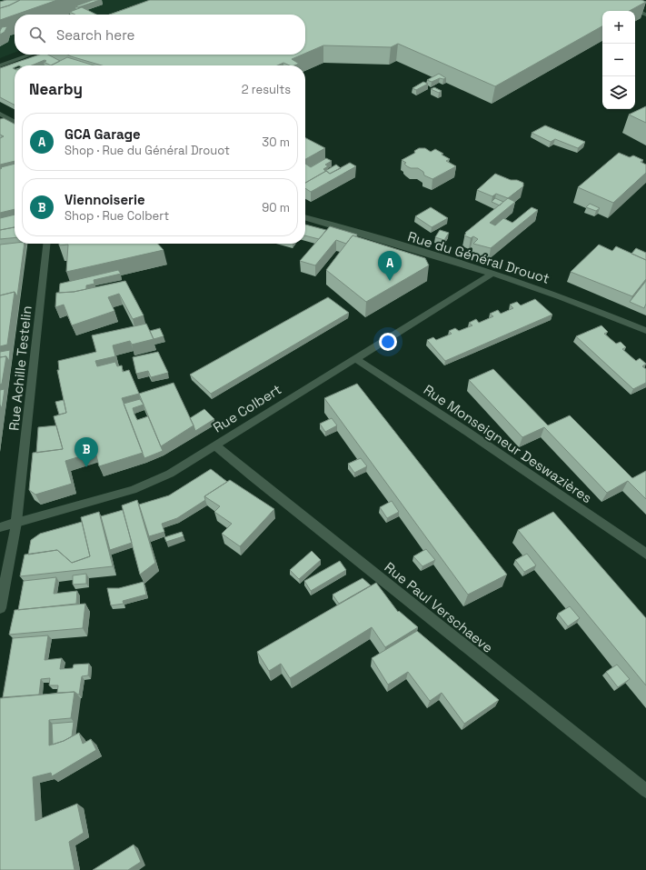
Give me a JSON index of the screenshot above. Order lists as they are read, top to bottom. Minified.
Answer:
{"streets":{"street":["Rue du Général Drouot","Rue Achille Testelin","Rue Colbert","Rue Monseigneur Deswazières","Rue Paul Verschaeve"]},"crossings":[["Rue du Général Drouot","Rue Colbert"],["Rue Achille Testelin","Rue Colbert"],["Rue Colbert","Rue Monseigneur Deswazières"],["Rue Colbert","Rue Paul Verschaeve"]],"page":{"map_buttons":["+","−"],"search":"Search here","heading":["Nearby","2 results"],"list":[{"mark":"A","name":"GCA Garage","note":"Shop · Rue du Général Drouot","value":"30 m"},{"mark":"B","name":"Viennoiserie","note":"Shop · Rue Colbert","value":"90 m"}],"pins":["A","B"]}}
